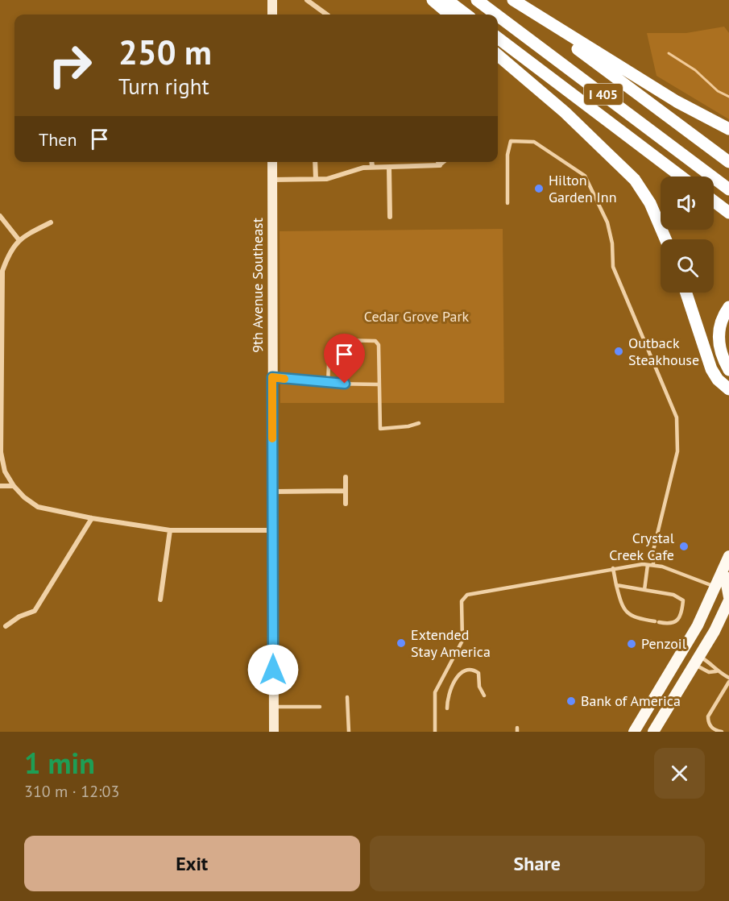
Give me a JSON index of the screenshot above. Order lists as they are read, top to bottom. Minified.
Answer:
{"streets":{"highway":["I 405"],"main road":["9th Avenue Southeast"]},"parks":["Cedar Grove Park"],"places":["Hilton Garden Inn","Outback Steakhouse","Crystal Creek Cafe","Extended Stay America","Penzoil","Bank of America"],"page":{"turn":["250 m","Turn right"],"then":"Then","heading":["1 min","310 m · 12:03"],"buttons":["Exit","Share"]}}
